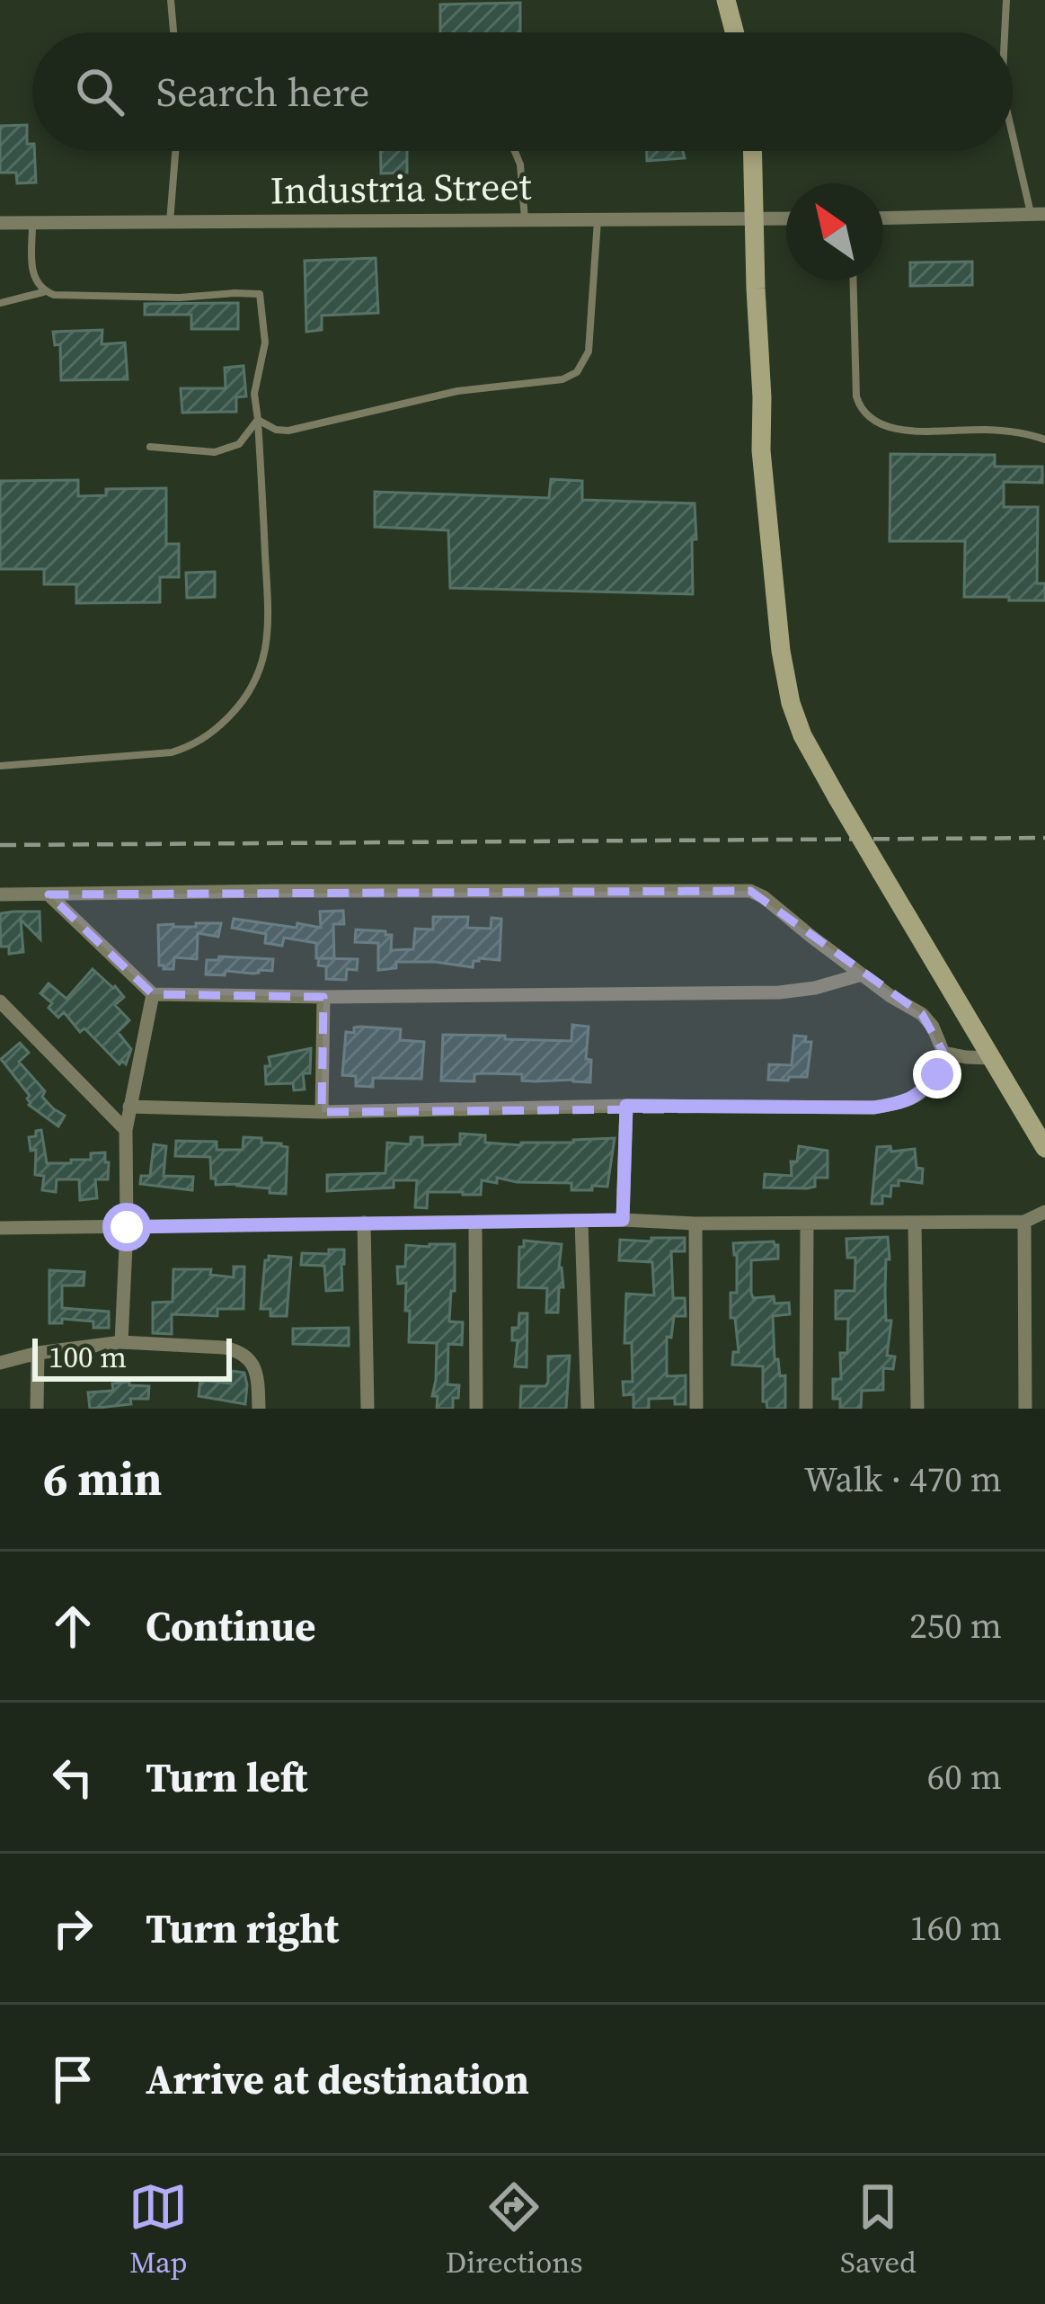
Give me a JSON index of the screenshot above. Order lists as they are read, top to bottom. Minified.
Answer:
{"streets":{"street":["Industria Street"]},"scale_bar":"100 m","north":"top left","page":{"search":"Search here","scale":"100 m","heading":["6 min","Walk · 470 m"],"list":[["Continue","250 m"],["Turn left","60 m"],["Turn right","160 m"],"Arrive at destination"],"nav":["Map","Directions","Saved"]}}
